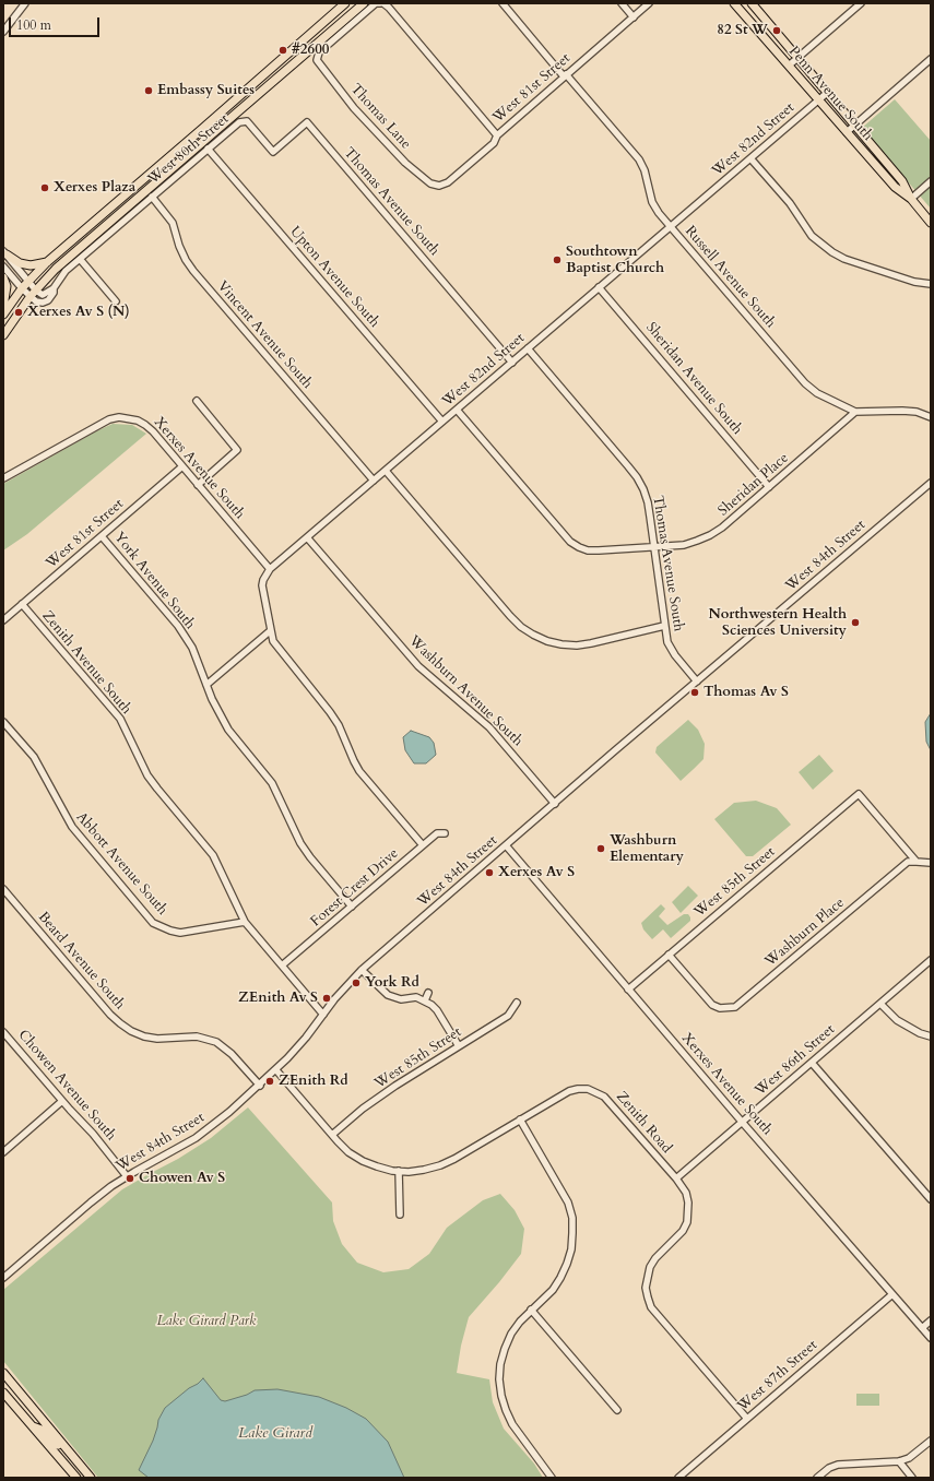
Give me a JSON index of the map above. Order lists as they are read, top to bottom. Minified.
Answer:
{"streets":{"main road":["Penn Avenue South"],"street":["West 81st Street","Thomas Lane","West 82nd Street","West 80th Street","Thomas Avenue South","Upton Avenue South","Russell Avenue South","Vincent Avenue South","Sheridan Avenue South","Xerxes Avenue South","Sheridan Place","West 84th Street","York Avenue South","Zenith Avenue South","Washburn Avenue South","Abbott Avenue South","West 85th Street","Forest Crest Drive","Washburn Place","Beard Avenue South","West 86th Street","Chowen Avenue South","Zenith Road","West 87th Street"]},"crossings":[["West 81st Street","Thomas Lane"],["West 81st Street","Russell Avenue South"],["West 81st Street","Xerxes Avenue South"],["West 81st Street","York Avenue South"],["West 81st Street","Zenith Avenue South"],["Penn Avenue South","West 82nd Street"],["West 82nd Street","Thomas Avenue South"],["West 82nd Street","Upton Avenue South"],["West 82nd Street","Russell Avenue South"],["West 82nd Street","Vincent Avenue South"],["West 82nd Street","Sheridan Avenue South"],["West 82nd Street","Xerxes Avenue South"],["West 82nd Street","Washburn Avenue South"],["West 80th Street","Thomas Avenue South"],["West 80th Street","Upton Avenue South"],["West 80th Street","Vincent Avenue South"],["Thomas Avenue South","Sheridan Place"],["Thomas Avenue South","West 84th Street"],["Russell Avenue South","Sheridan Place"],["Sheridan Avenue South","Sheridan Place"],["Xerxes Avenue South","West 84th Street"],["Xerxes Avenue South","West 85th Street"],["Xerxes Avenue South","West 86th Street"],["Xerxes Avenue South","West 87th Street"],["West 84th Street","Zenith Avenue South"],["West 84th Street","Washburn Avenue South"],["West 84th Street","Beard Avenue South"],["West 84th Street","Chowen Avenue South"],["West 84th Street","Zenith Road"],["York Avenue South","Forest Crest Drive"],["Zenith Avenue South","Abbott Avenue South"],["Zenith Avenue South","Forest Crest Drive"],["West 85th Street","Washburn Place"],["West 85th Street","Zenith Road"],["West 86th Street","Zenith Road"],["Zenith Road","West 87th Street"]],"water":["Lake Girard"],"parks":["Lake Girard Park"],"places":["82 St W","#2600","Embassy Suites","Xerxes Plaza","Southtown Baptist Church","Xerxes Av S (N)","Northwestern Health Sciences University","Thomas Av S","Washburn Elementary","Xerxes Av S","York Rd","ZEnith Av S","ZEnith Rd","Chowen Av S"],"scale_bar":"100 m"}
